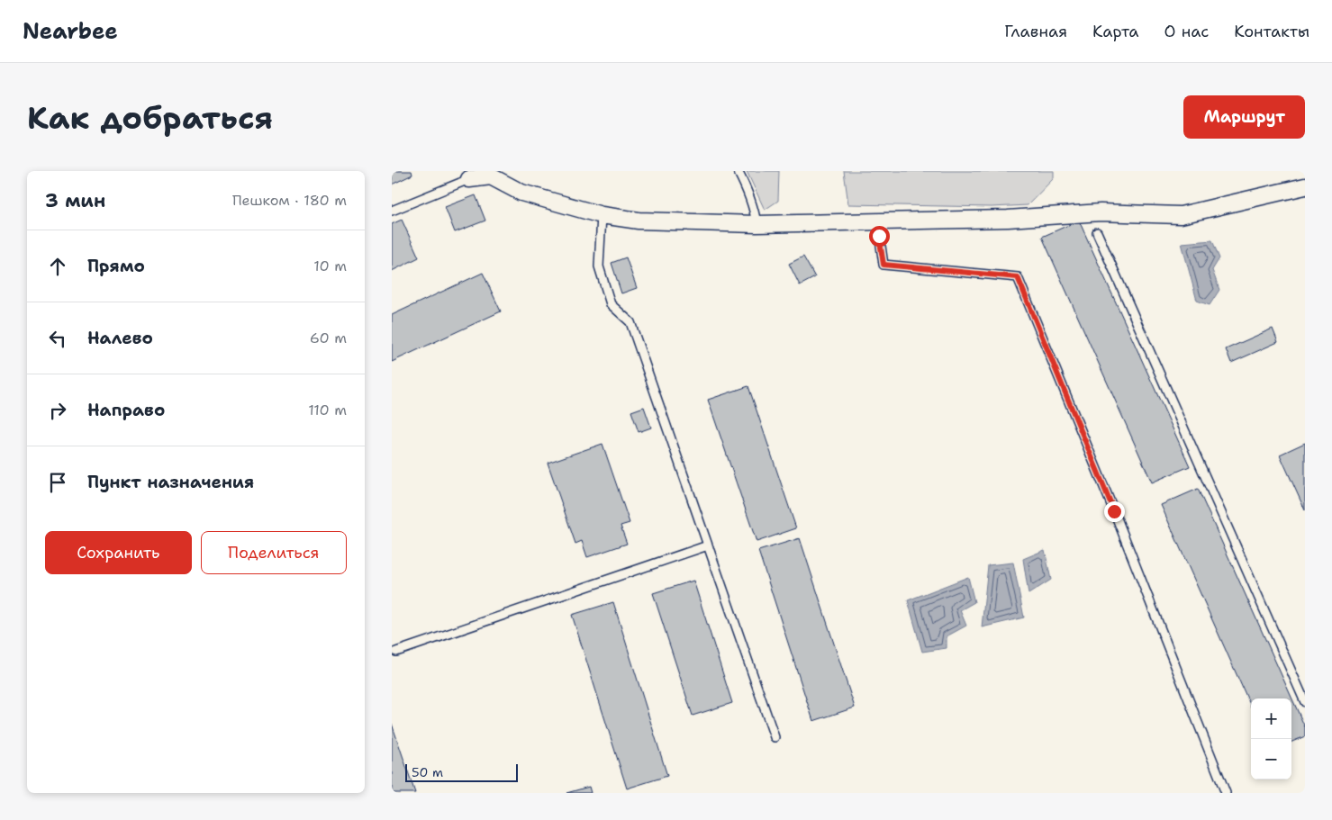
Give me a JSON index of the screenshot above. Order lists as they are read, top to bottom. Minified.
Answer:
{"scale_bar":"50 m","page":{"header":"Nearbee","nav":["Главная","Карта","О нас","Контакты"],"buttons":["Маршрут",["Сохранить","Поделиться"]],"title":"Как добраться","heading":["3 мин","Пешком · 180 m"],"list":[["Прямо","10 m"],["Налево","60 m"],["Направо","110 m"],"Пункт назначения"],"map_buttons":["+","−"],"scale":"50 m"}}
